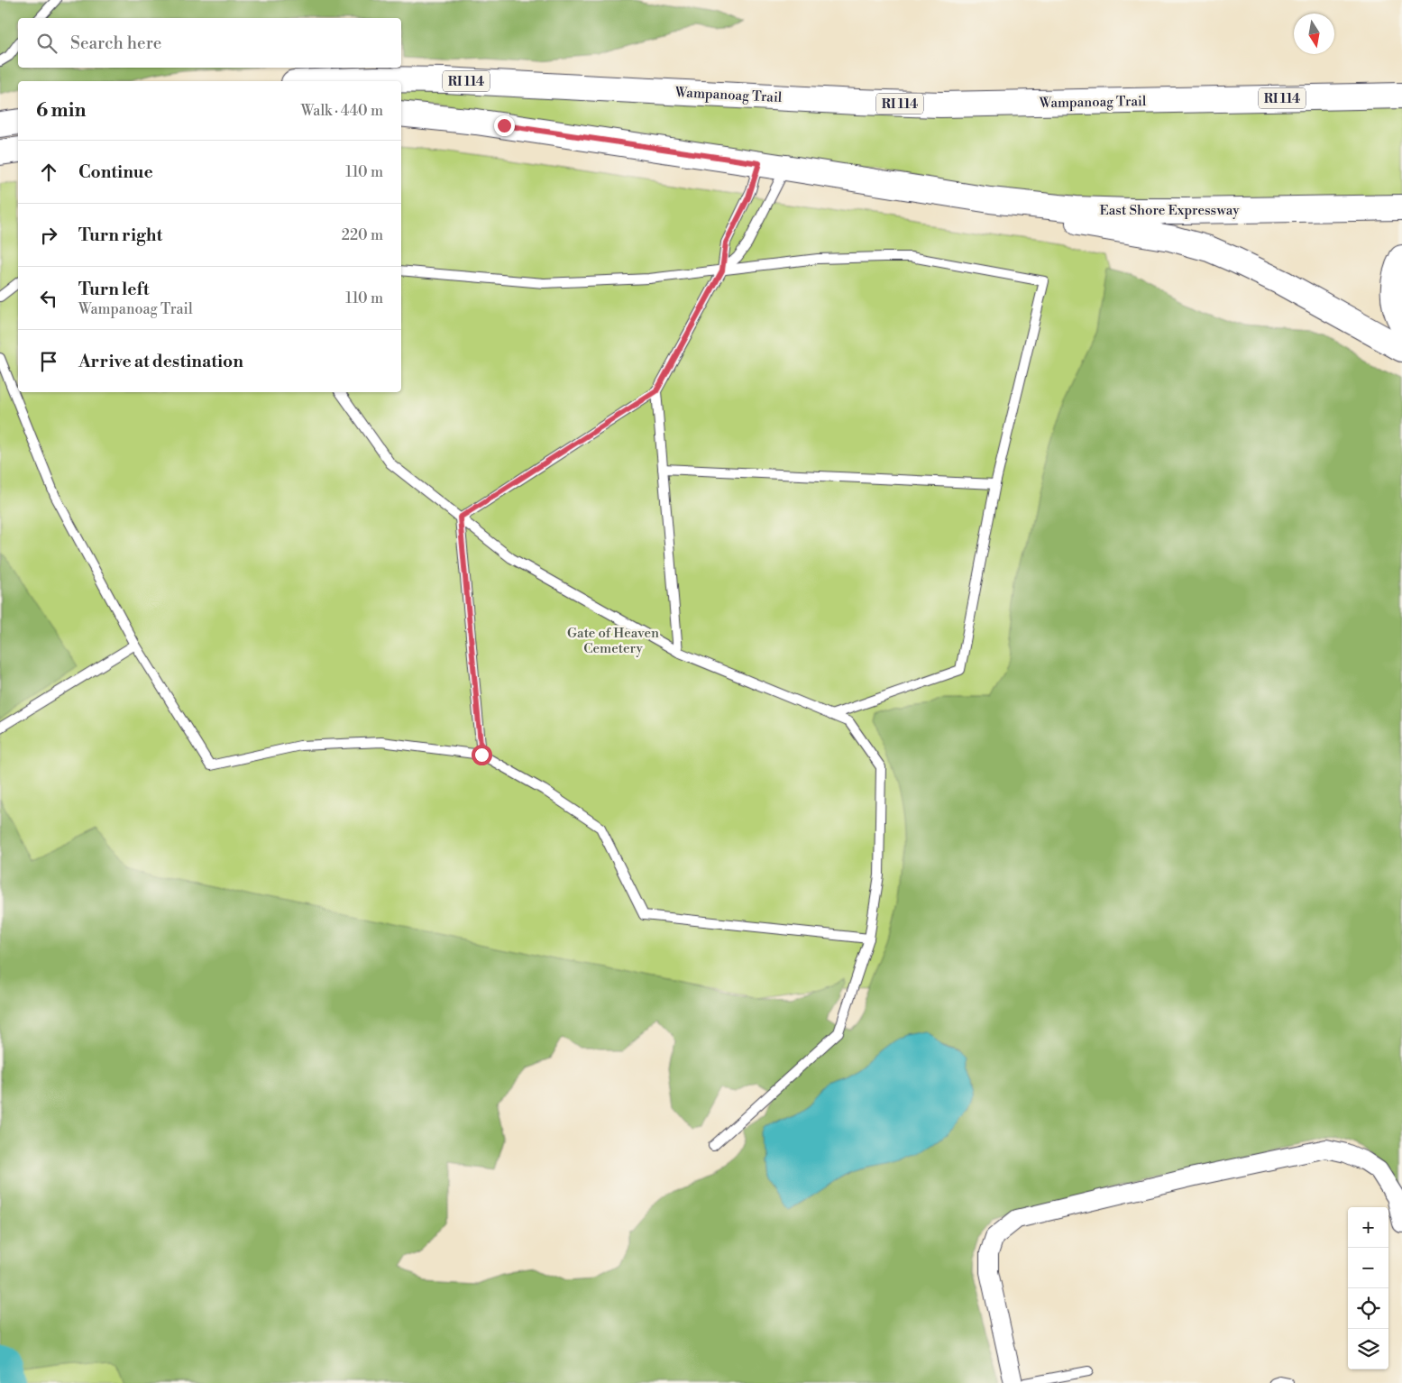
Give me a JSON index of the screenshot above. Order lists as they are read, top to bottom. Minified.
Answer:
{"streets":{"main road":["RI 114","Wampanoag Trail","East Shore Expressway"]},"crossings":[["RI 114","Wampanoag Trail"]],"parks":["Gate of Heaven Cemetery"],"north":"bottom","page":{"search":"Search here","heading":["6 min","Walk · 440 m"],"list":[["Continue","110 m"],["Turn right","220 m"],["Turn left","Wampanoag Trail","110 m"],"Arrive at destination"],"map_buttons":["+","−"]}}
